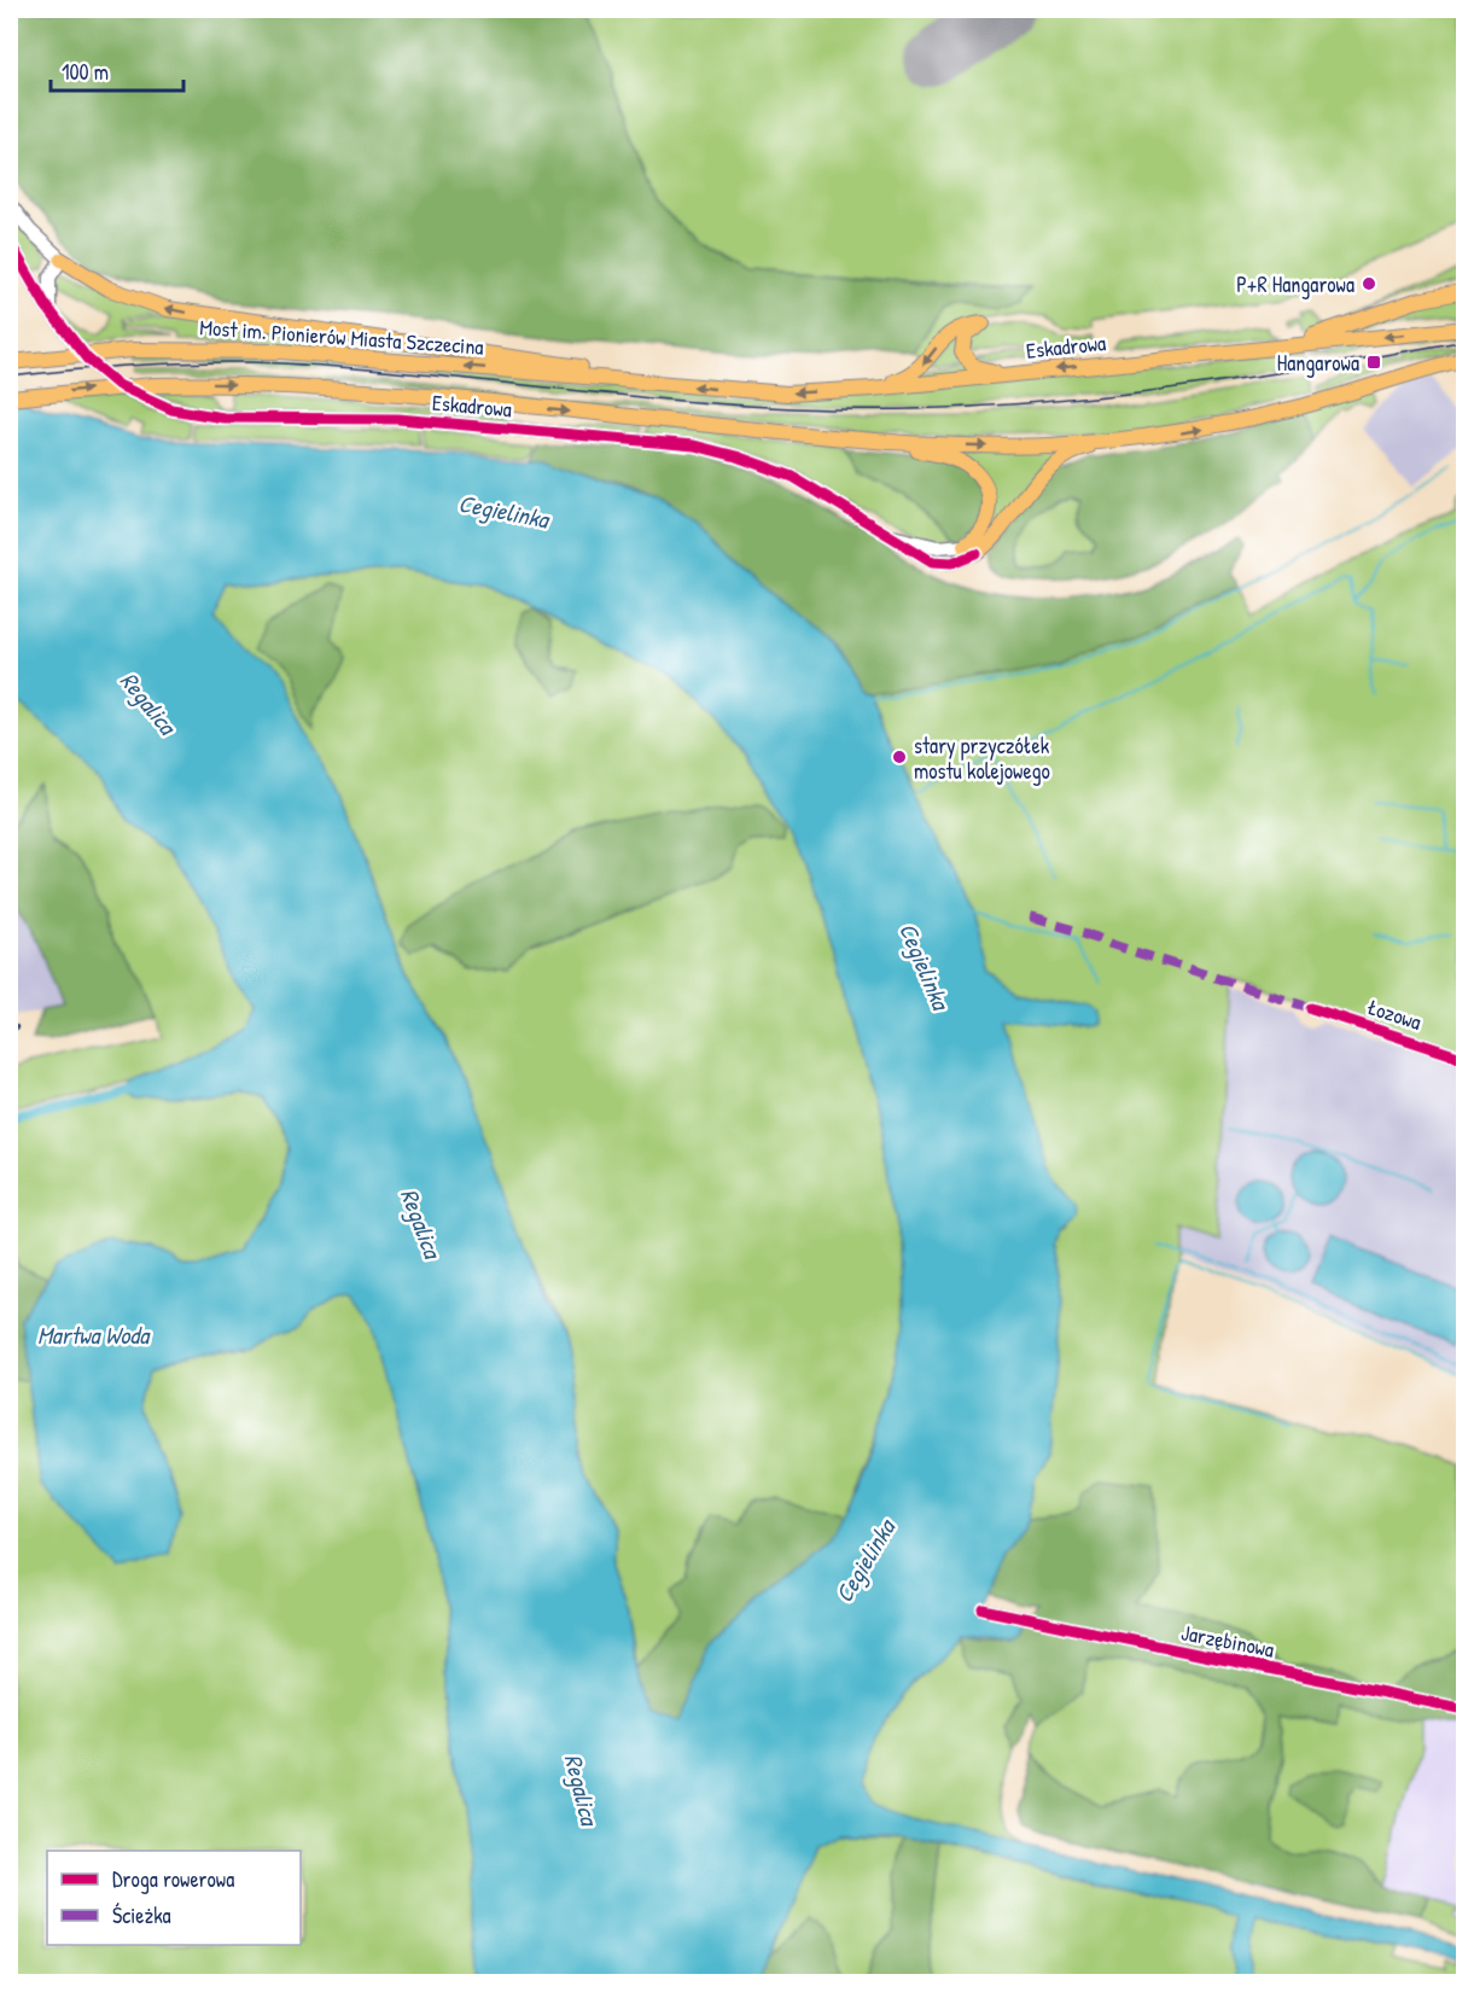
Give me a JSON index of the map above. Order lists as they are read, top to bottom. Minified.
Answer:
{"streets":{"main road":["Most im. Pionierów Miasta Szczecina","Eskadrowa"],"street":["Łozowa","Jarzębinowa"]},"crossings":[["Most im. Pionierów Miasta Szczecina","Eskadrowa"]],"water":["Cegielinka","Regalica","Martwa Woda"],"places":{"other":["P+R Hangarowa","stary przyczółek mostu kolejowego"],"transit":["Hangarowa"]},"legend":["Droga rowerowa","Ścieżka"],"scale_bar":"100 m"}
